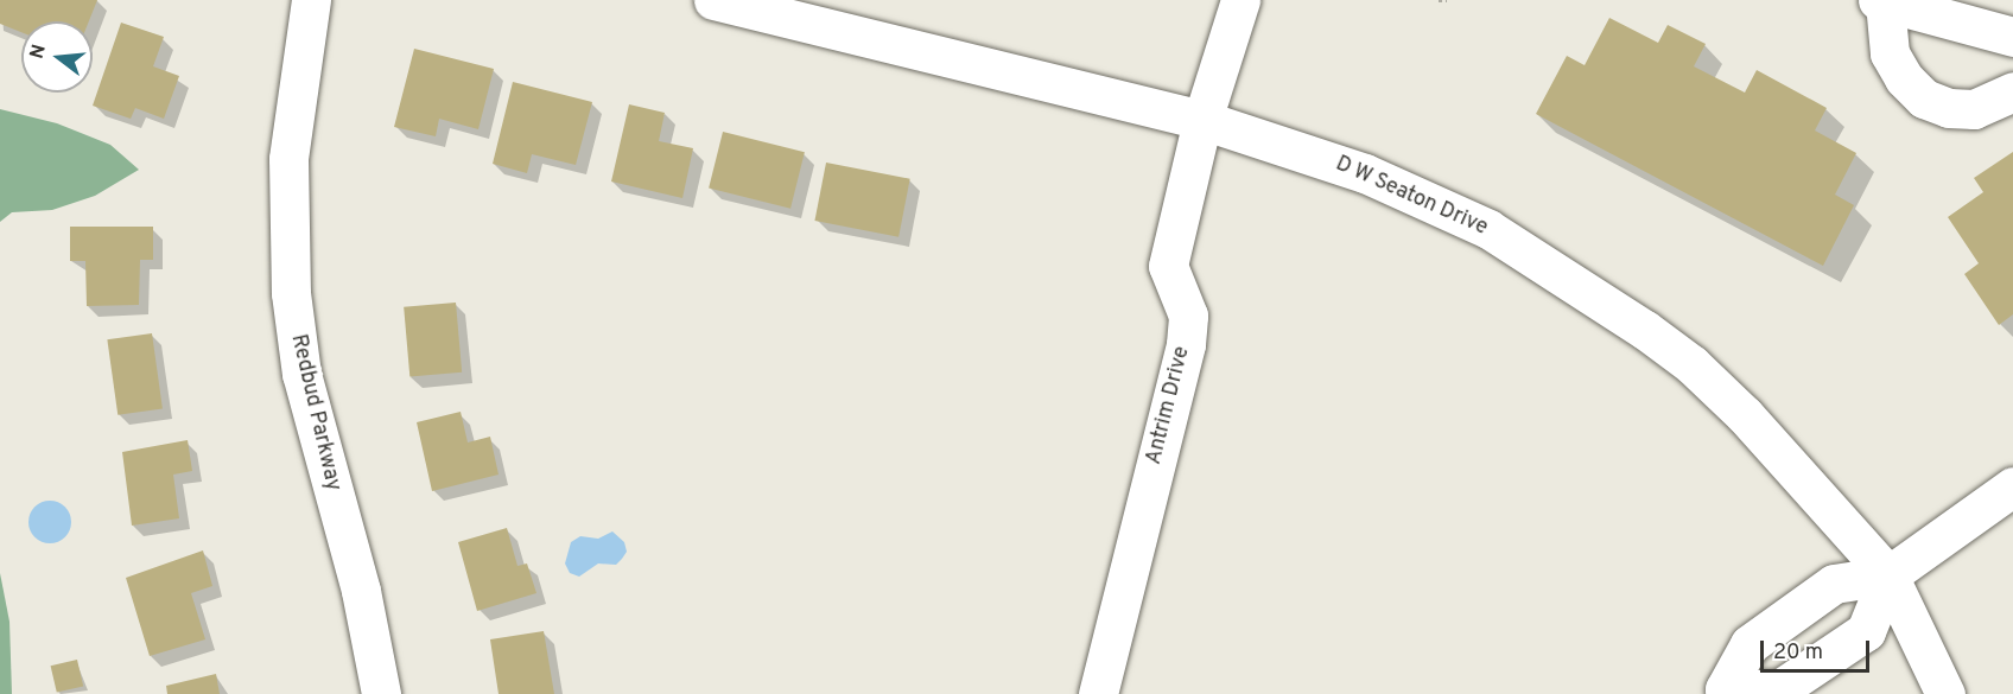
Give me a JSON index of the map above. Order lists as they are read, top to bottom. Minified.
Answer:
{"streets":{"street":["D W Seaton Drive","Antrim Drive","Redbud Parkway"]},"crossings":[["D W Seaton Drive","Antrim Drive"]],"scale_bar":"20 m","north":"left"}
